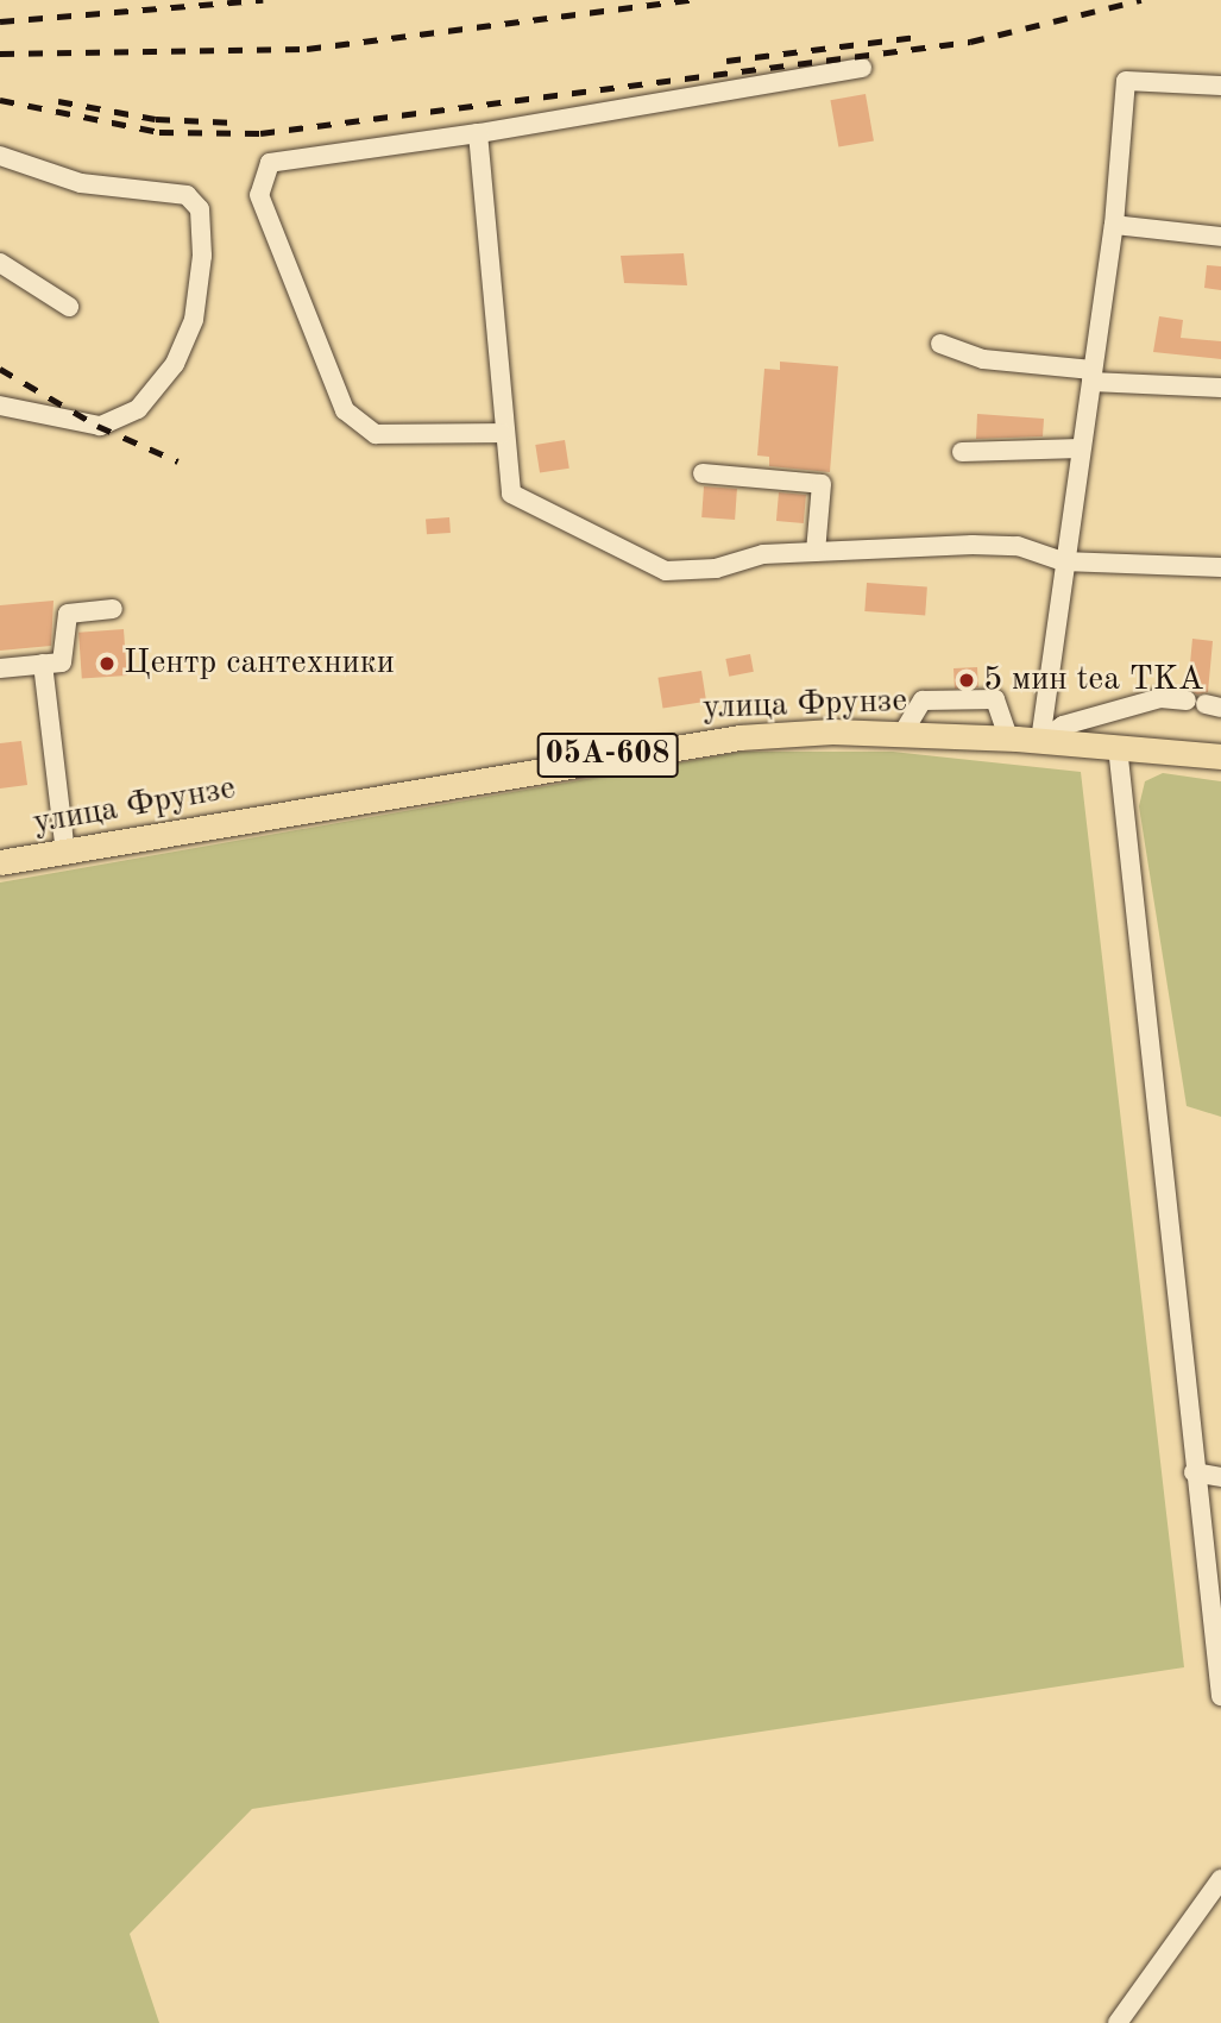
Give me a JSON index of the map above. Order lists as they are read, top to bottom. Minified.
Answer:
{"streets":{"main road":["улица Фрунзе","05А-608"]},"places":["Центр сантехники","5 мин tea TKA"]}
